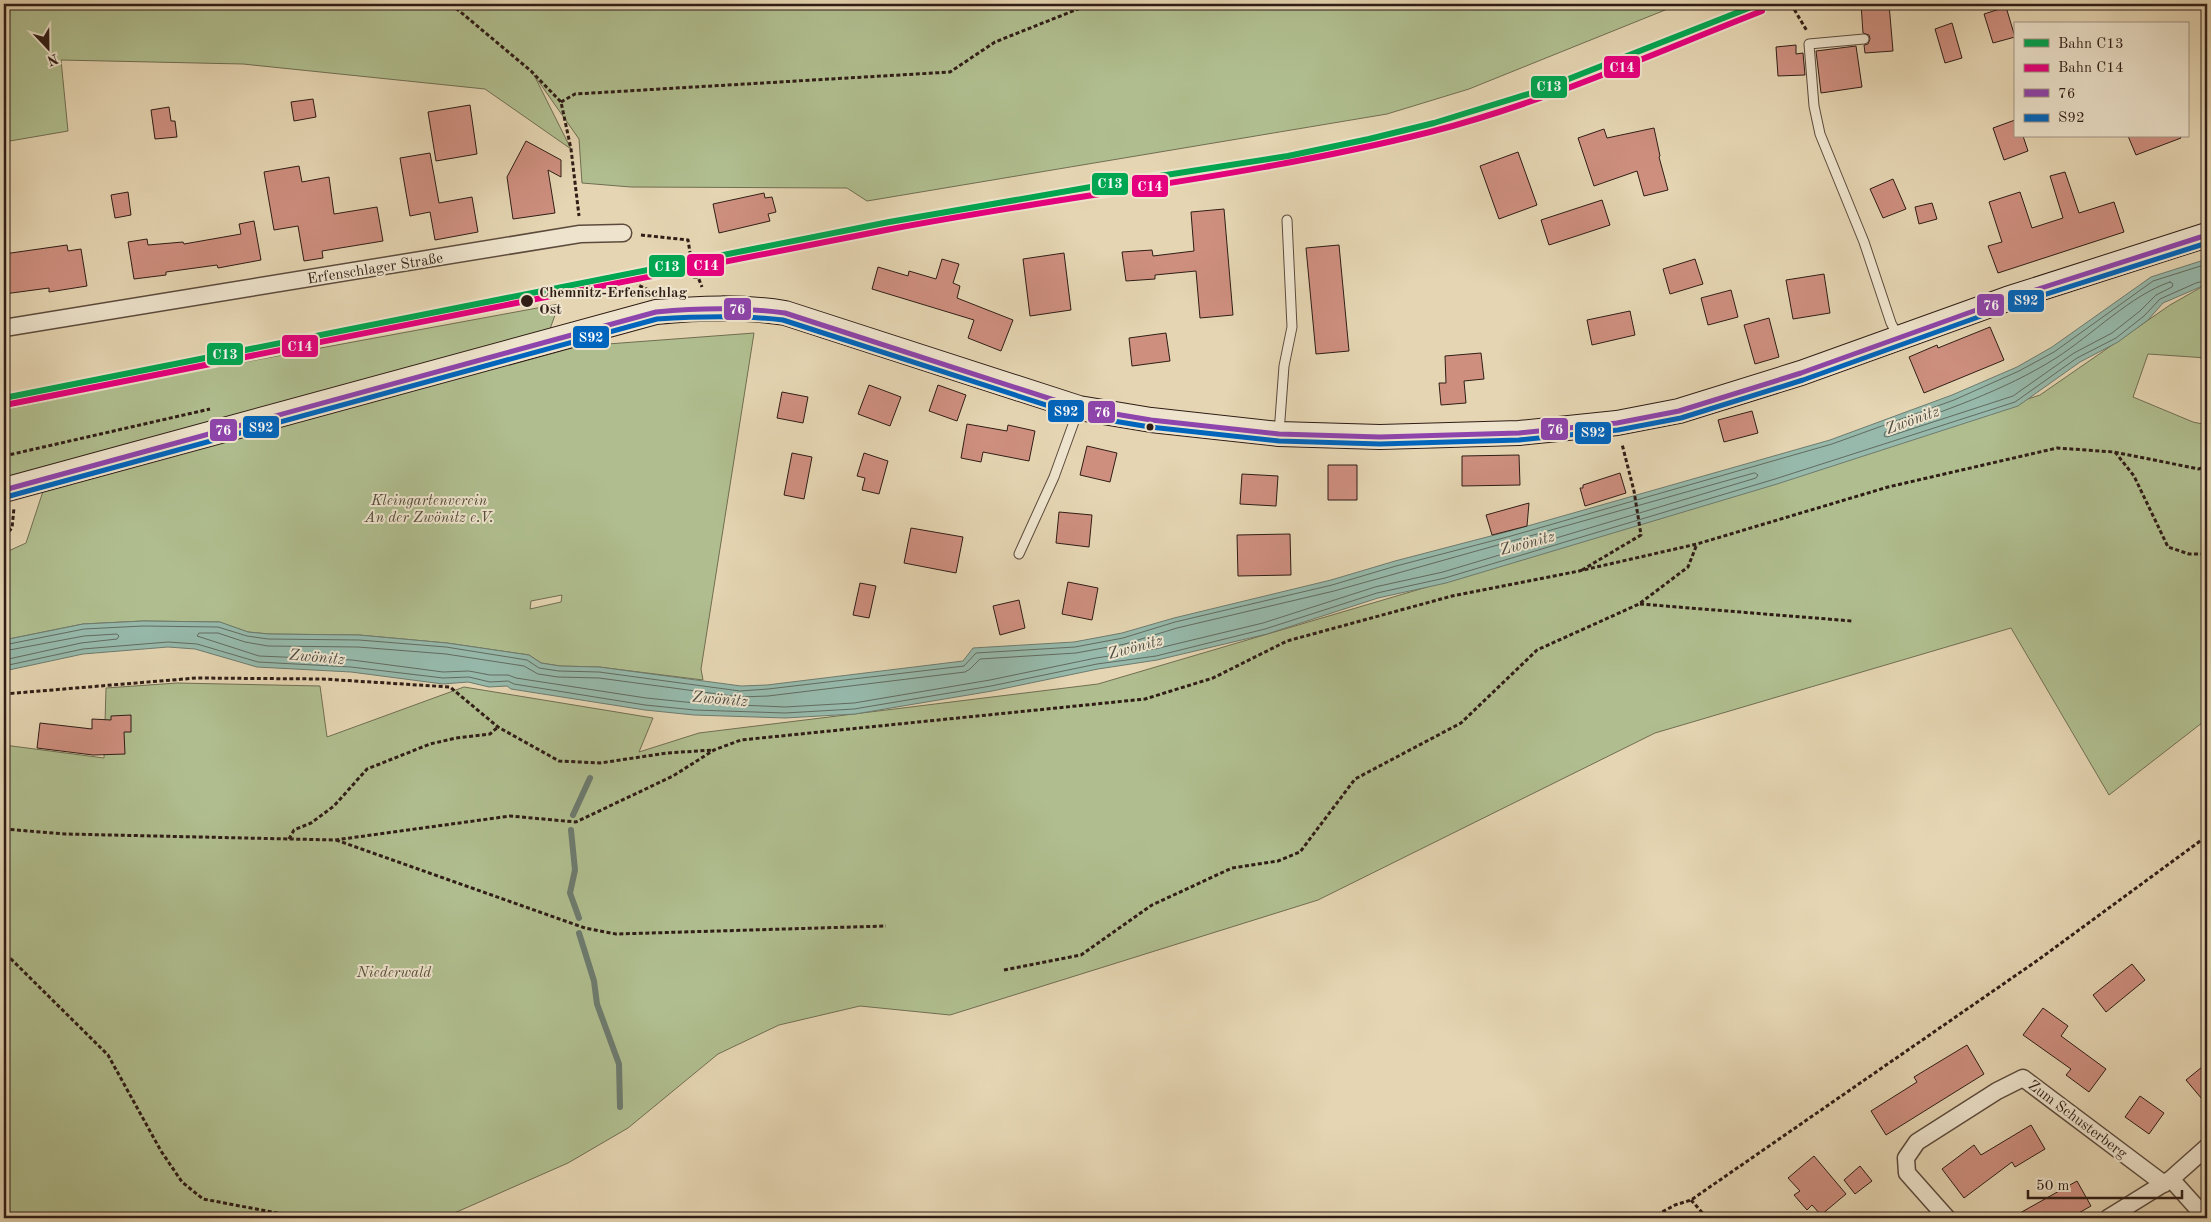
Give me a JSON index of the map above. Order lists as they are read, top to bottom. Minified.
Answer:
{"streets":{"street":["Erfenschlager Straße","Zum Schusterberg"]},"water":["Zwönitz"],"parks":["Kleingartenverein An der Zwönitz e.V.","Niederwald"],"places":["Chemnitz-Erfenschlag Ost"],"lines":["rail line C13","rail line C14","transit line 76","transit line S92"],"legend":["Bahn C13","Bahn C14","76","S92"],"scale_bar":"50 m","north":"bottom"}
